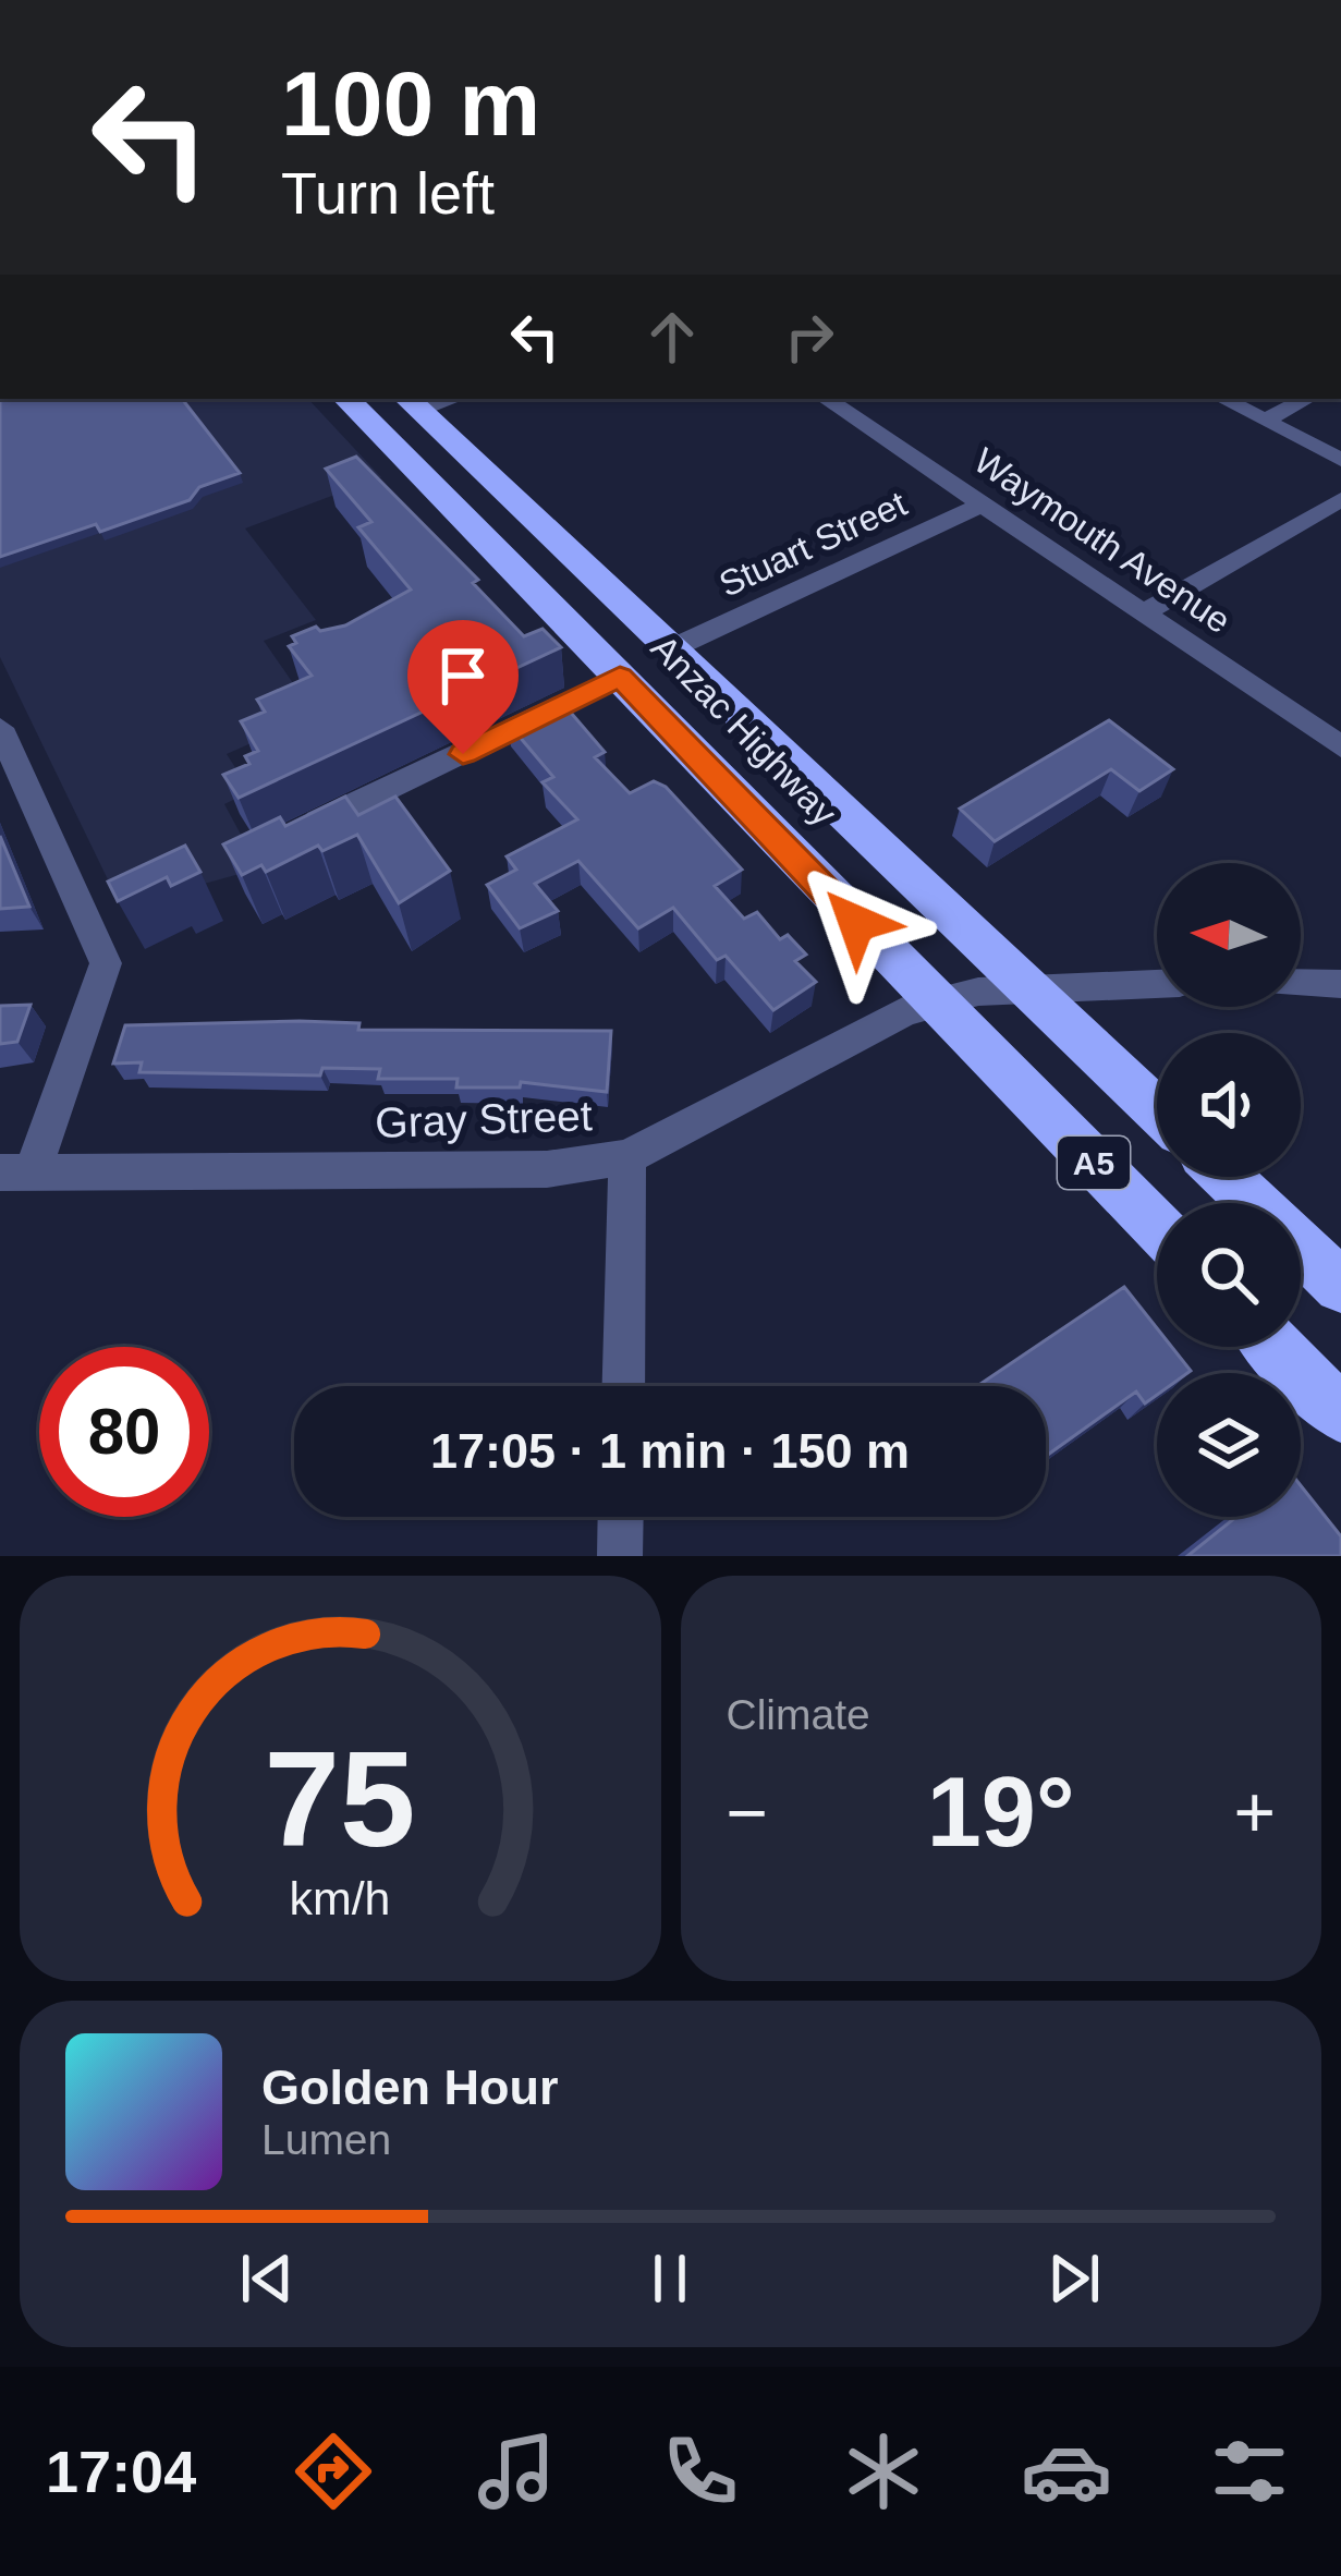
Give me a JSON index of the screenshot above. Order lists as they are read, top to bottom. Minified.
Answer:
{"streets":{"highway":["Anzac Highway","A5"],"street":["Waymouth Avenue","Stuart Street","Gray Street"]},"crossings":[["Waymouth Avenue","Stuart Street"],["Stuart Street","Anzac Highway"],["Anzac Highway","Gray Street"]],"north":"left","page":{"turn":["100 m","Turn left"],"limit":"80","trip":"17:05 · 1 min · 150 m","tile":"Climate","heat":["−","19°","+"],"song":["Golden Hour","Lumen"],"tabs":"17:04","gauge":["75","km/h"]}}
